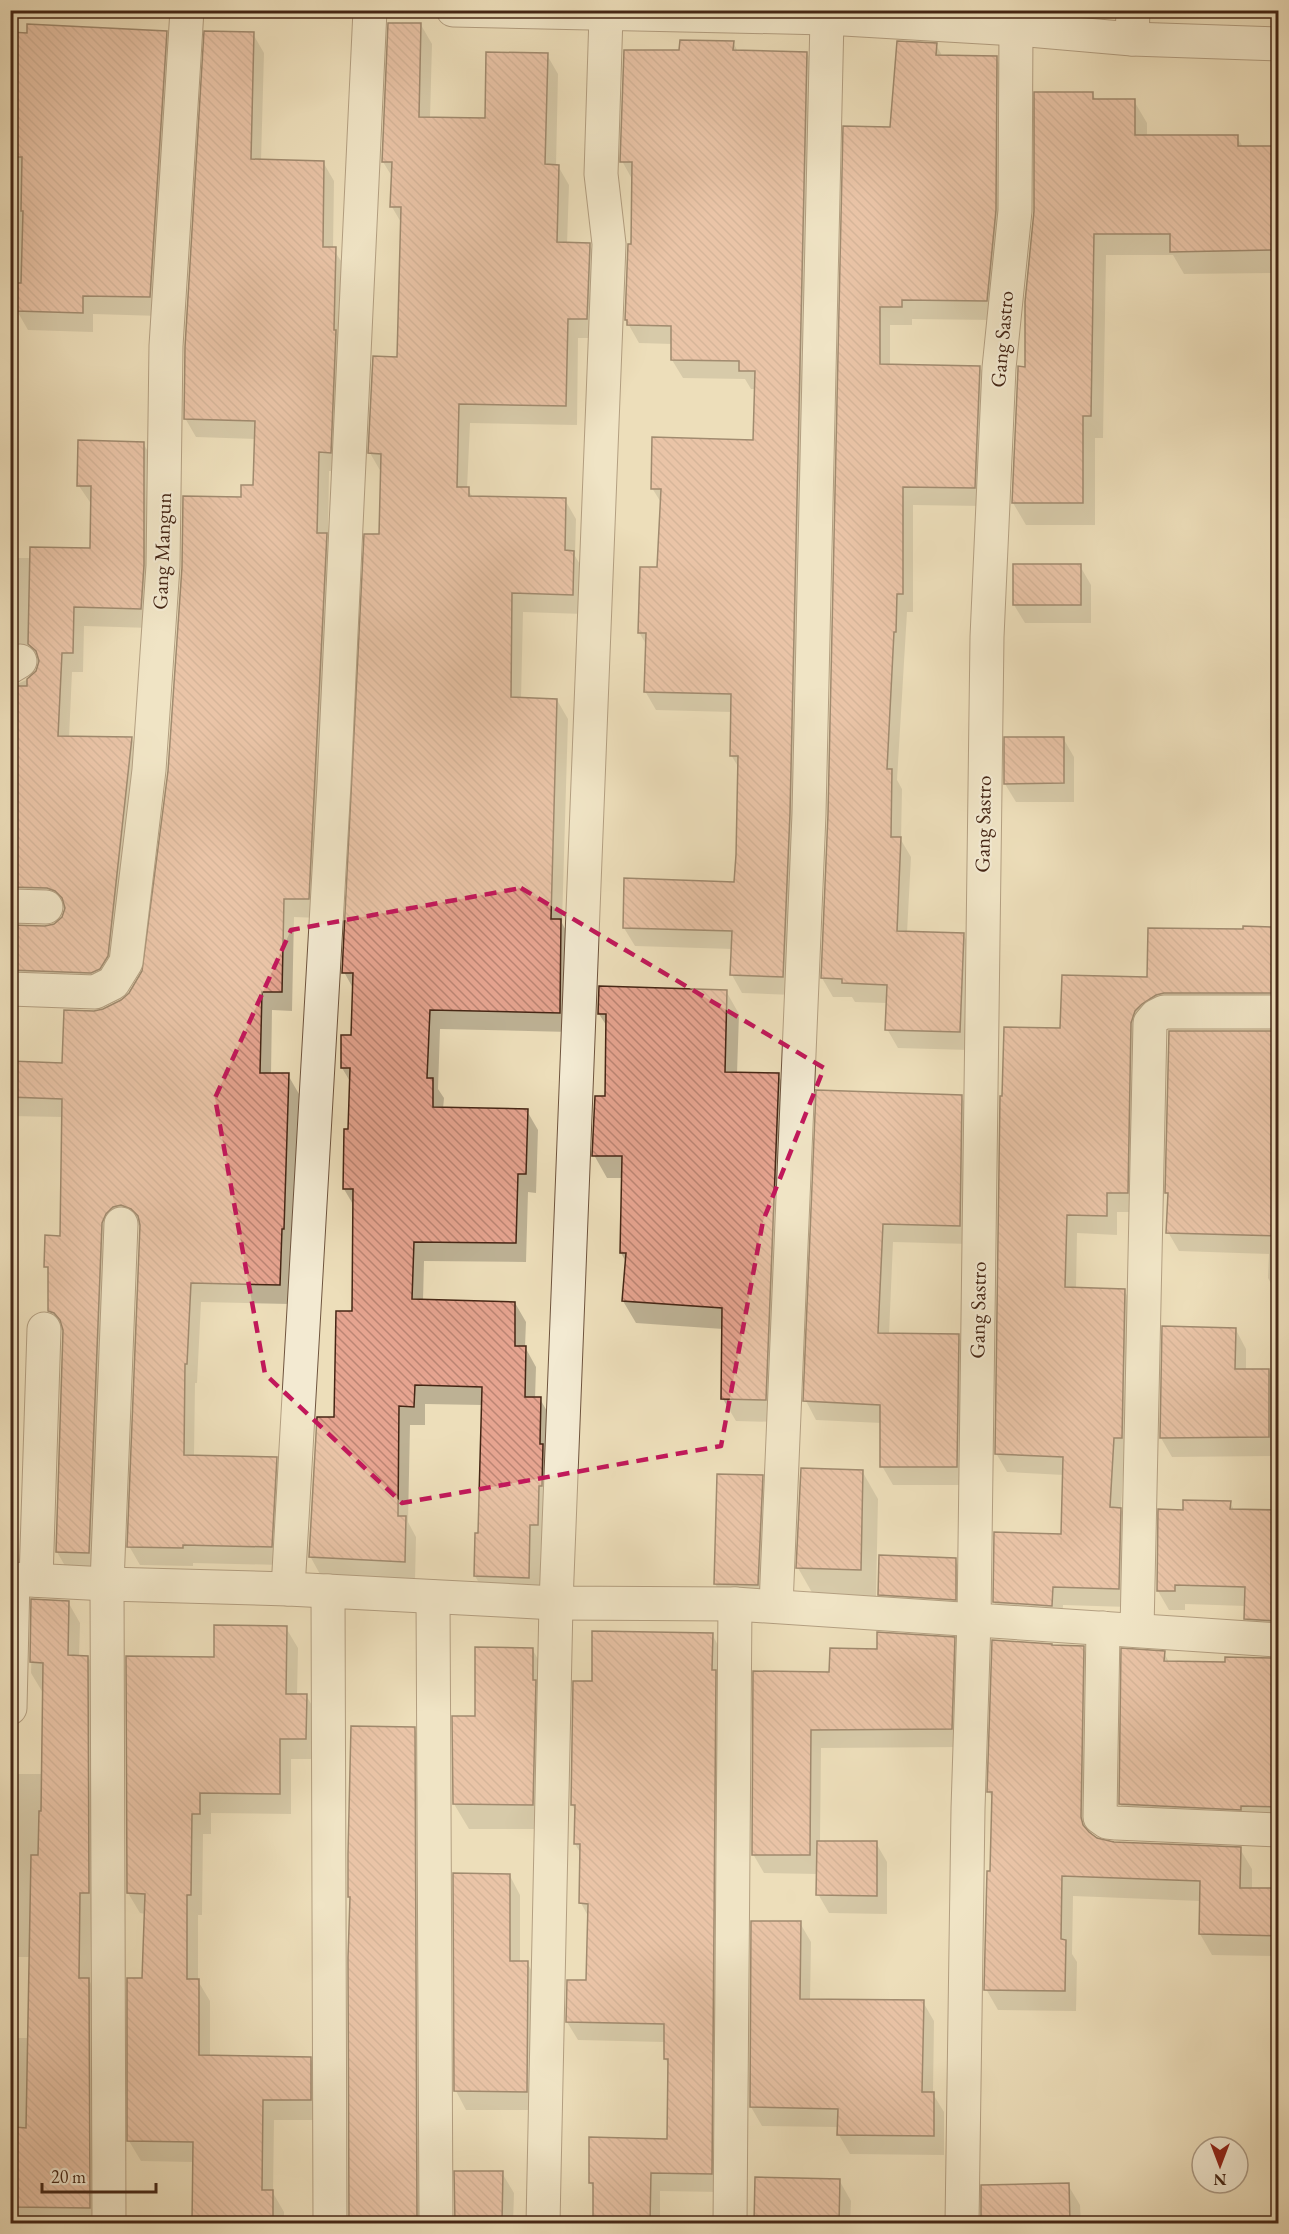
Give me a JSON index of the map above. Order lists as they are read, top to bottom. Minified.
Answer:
{"streets":{"street":["Gang Sastro","Gang Mangun"]},"scale_bar":"20 m","north":"bottom"}
